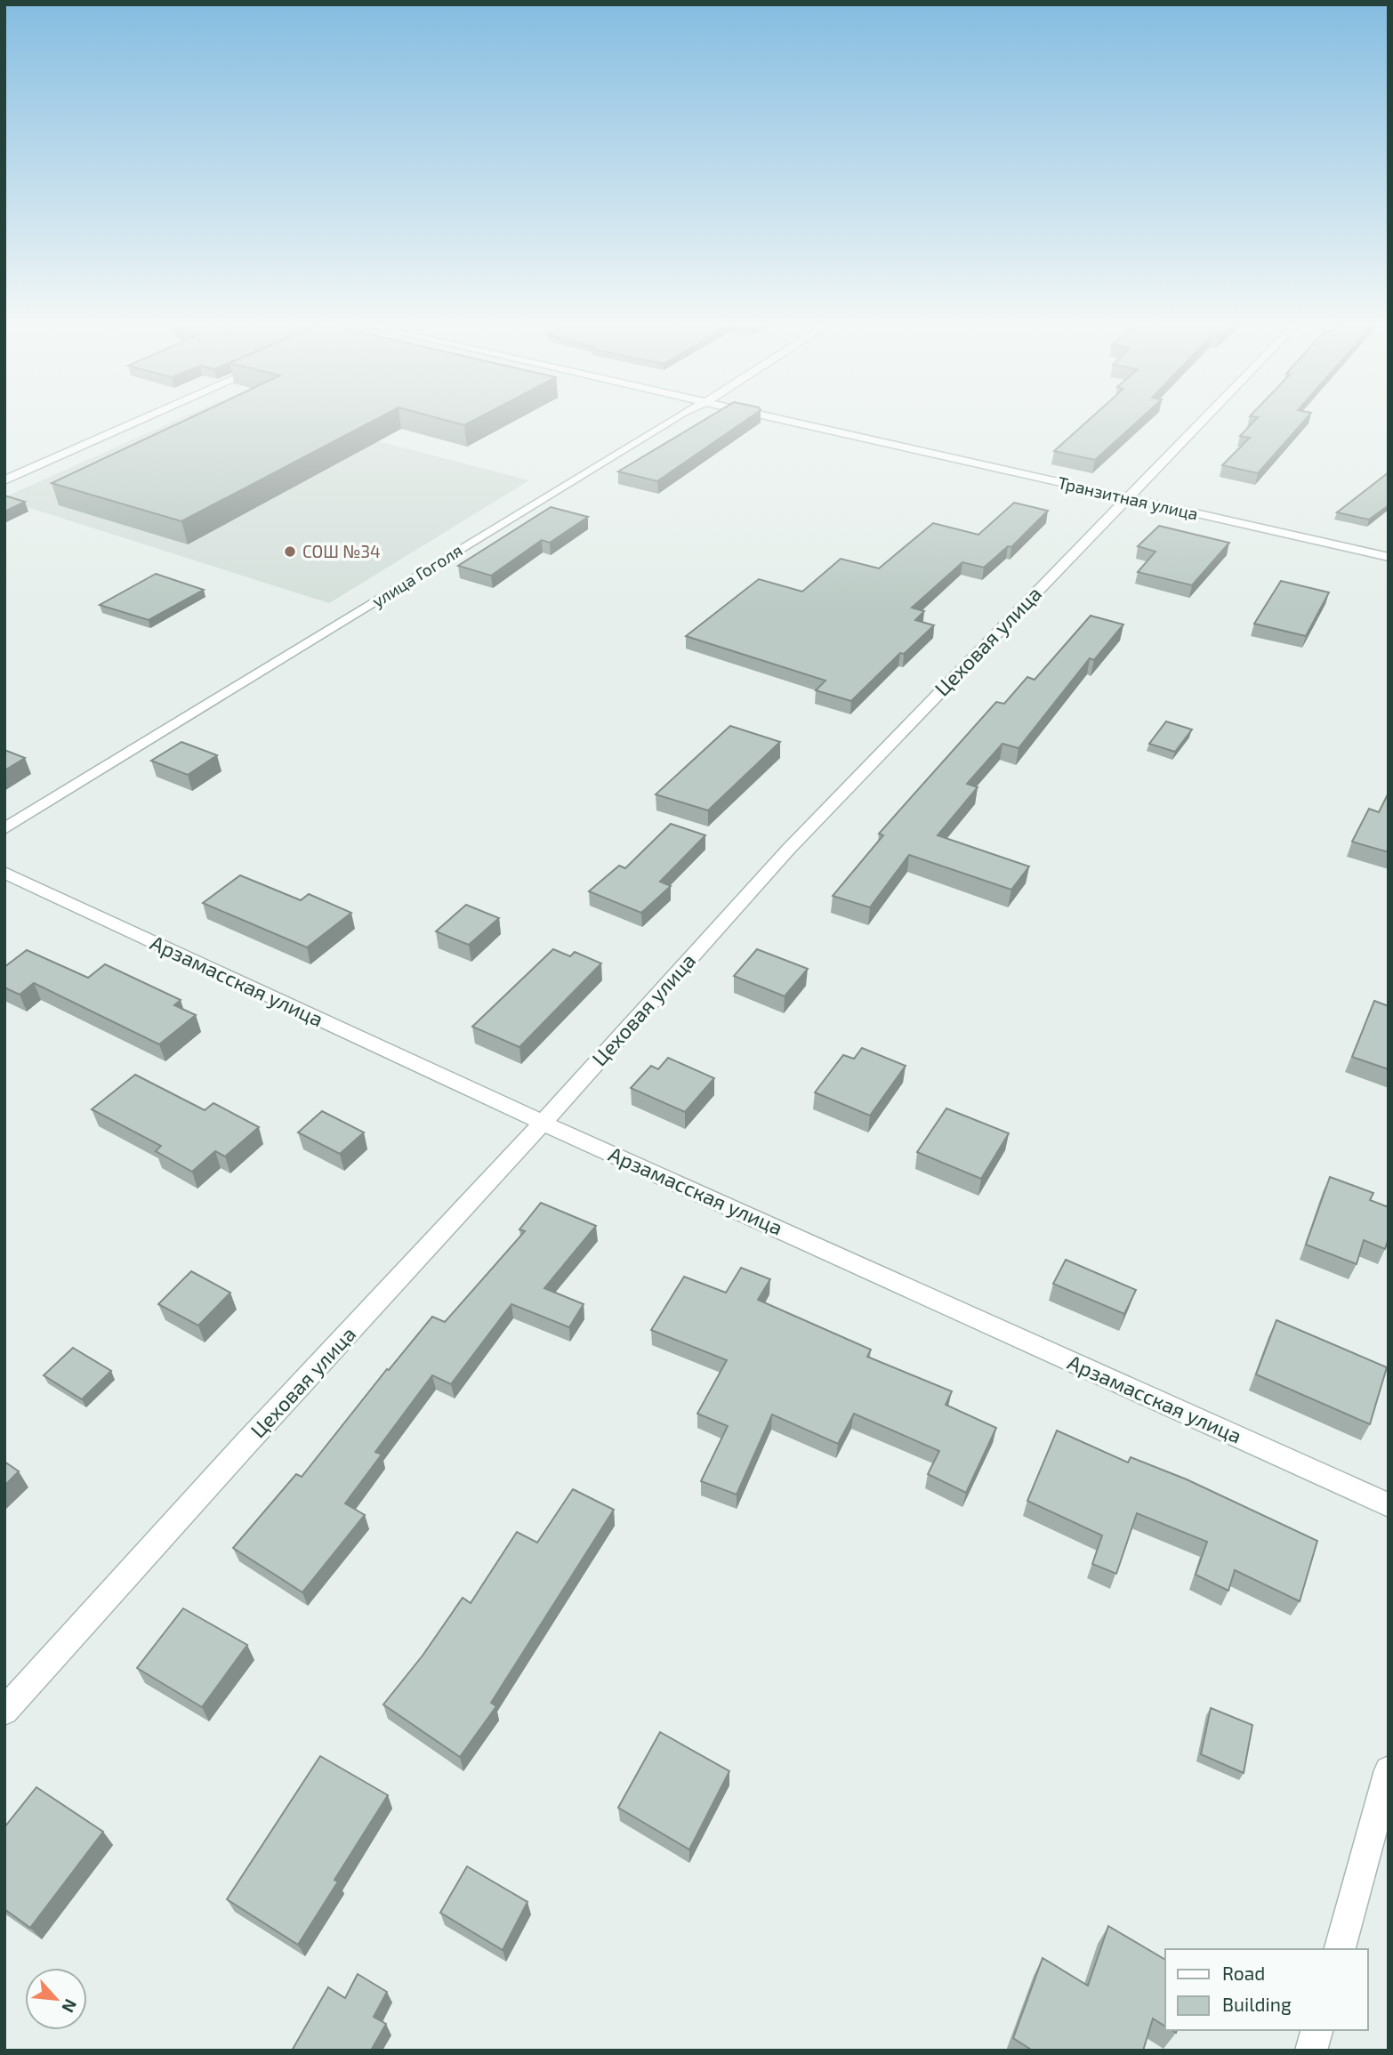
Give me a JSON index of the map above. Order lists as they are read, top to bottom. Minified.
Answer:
{"streets":{"street":["Транзитная улица","улица Гоголя","Цеховая улица","Арзамасская улица"]},"crossings":[["Транзитная улица","Цеховая улица"],["Цеховая улица","Арзамасская улица"]],"places":["СОШ №34"],"legend":["Road","Building"],"north":"bottom right"}
